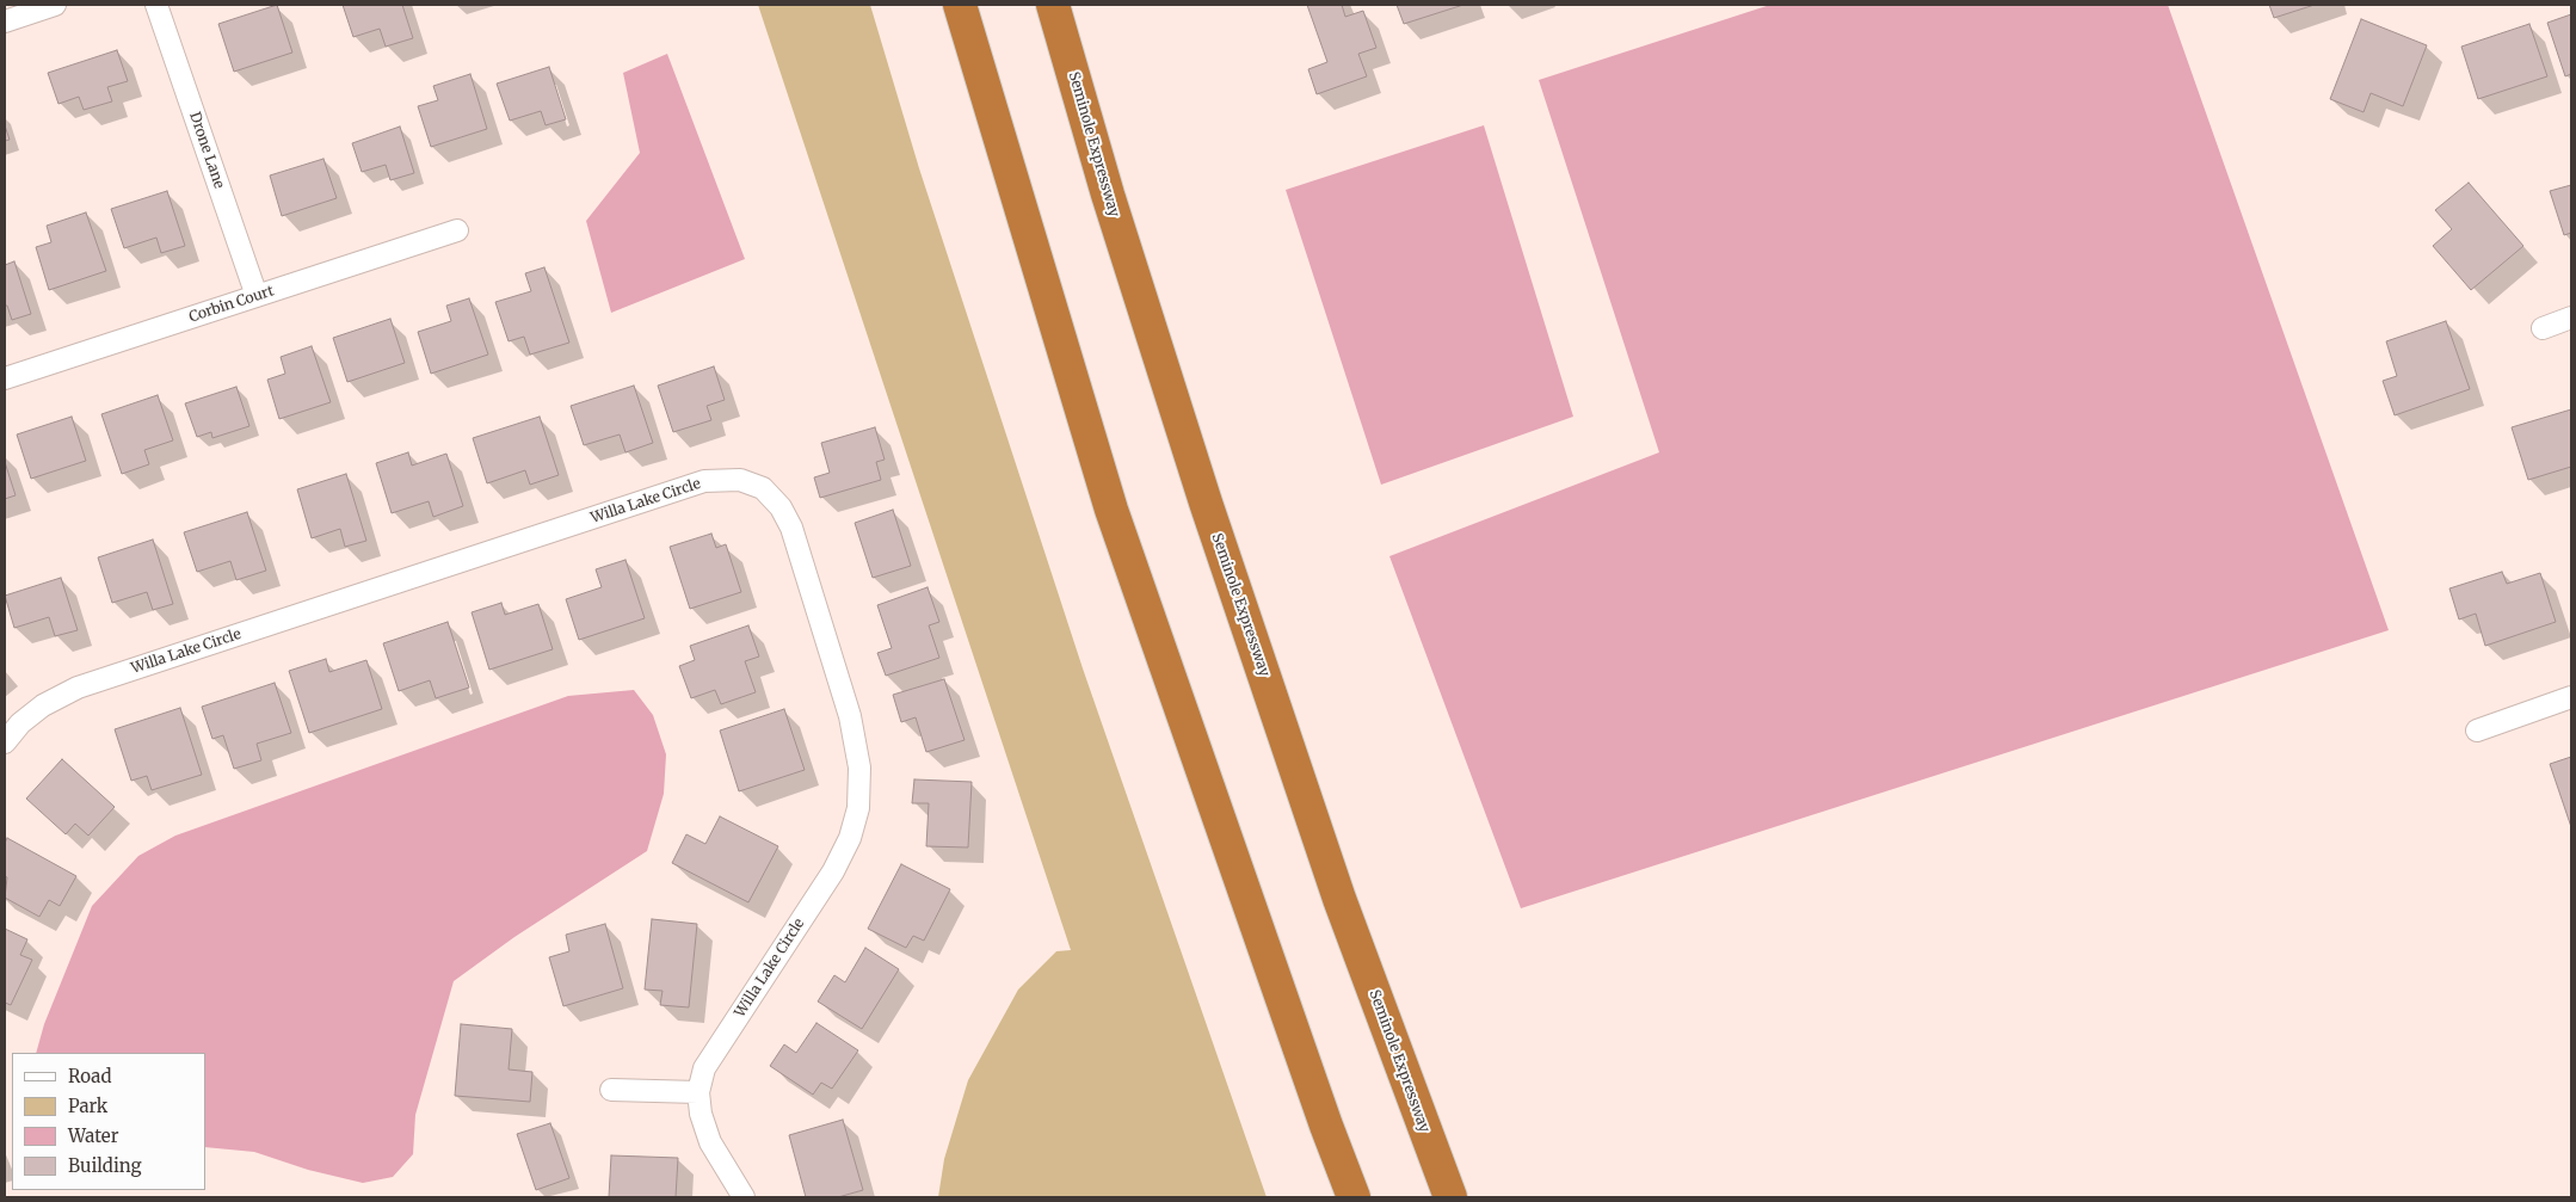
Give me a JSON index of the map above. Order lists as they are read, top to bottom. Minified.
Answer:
{"streets":{"highway":["Seminole Expressway"],"street":["Drone Lane","Corbin Court","Willa Lake Circle"]},"crossings":[["Drone Lane","Corbin Court"]],"legend":["Road","Park","Water","Building"]}
